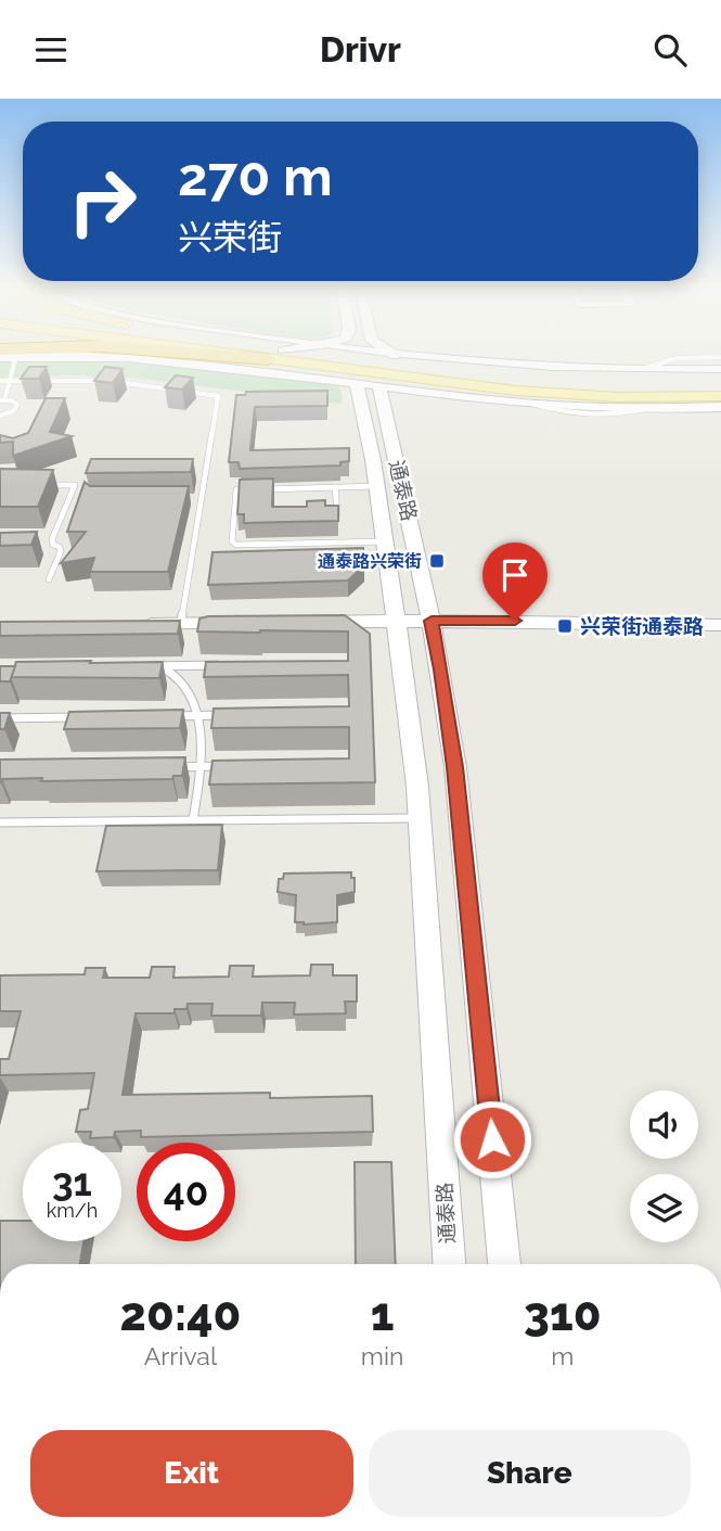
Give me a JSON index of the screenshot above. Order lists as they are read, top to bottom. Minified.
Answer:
{"streets":{"street":["通泰路"]},"places":{"transit":["通泰路兴荣街","兴荣街通泰路"]},"page":{"header":"Drivr","turn":["270 m","兴荣街"],"speed":"31 km/h","limit":"40","eta":["20:40","Arrival","1","min","310","m"],"buttons":["Exit","Share"]}}
